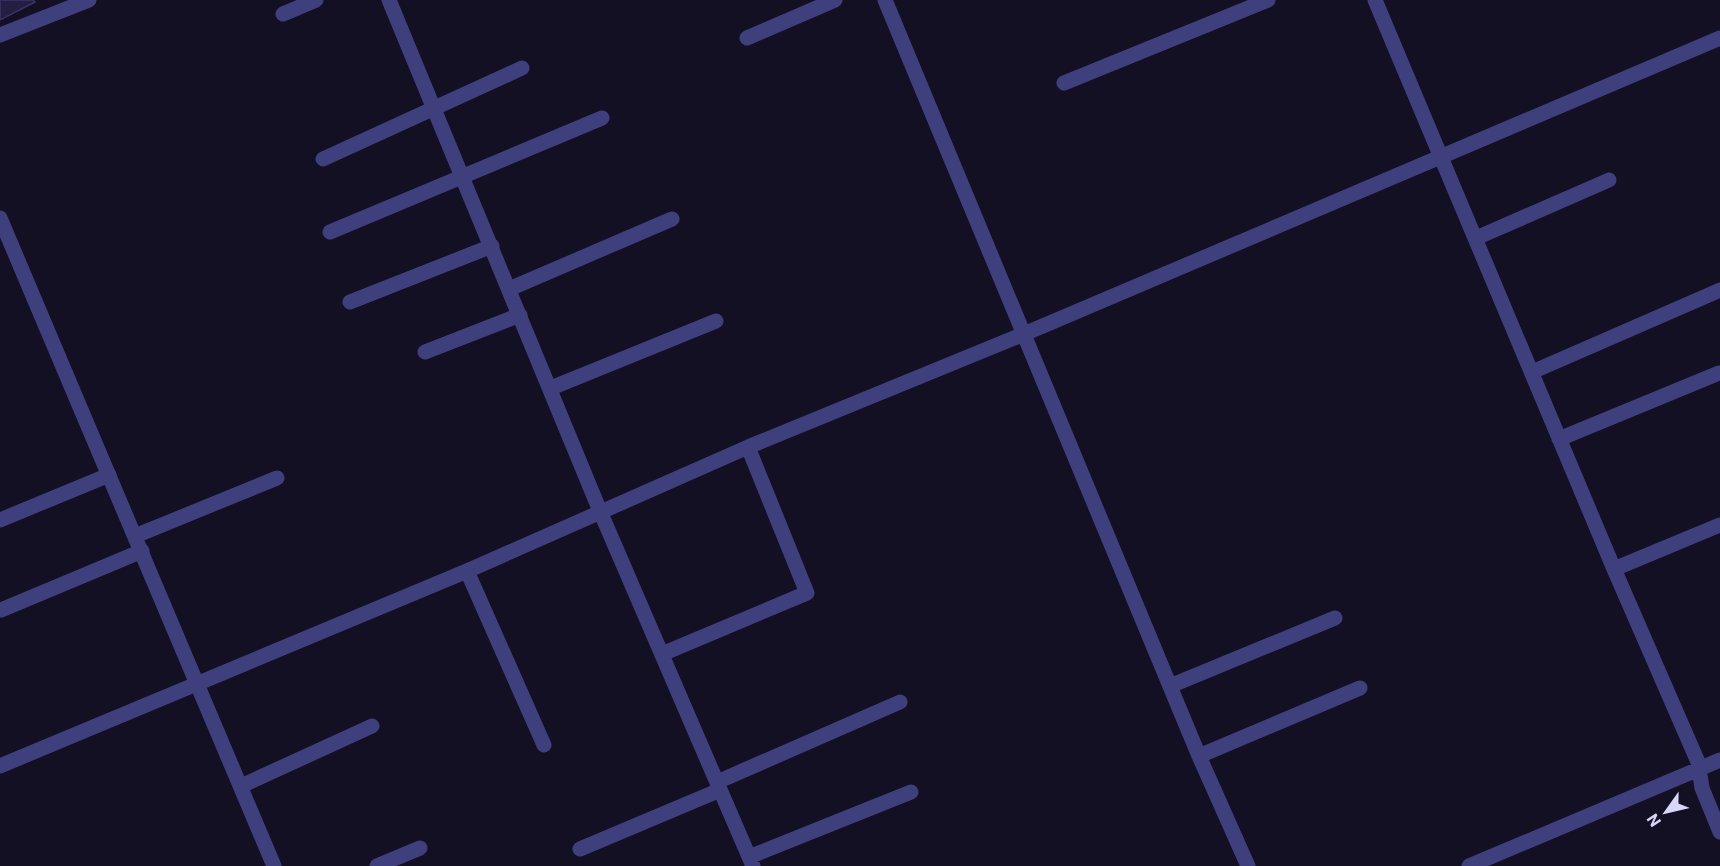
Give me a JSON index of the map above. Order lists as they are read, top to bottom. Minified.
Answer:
{"north":"bottom left"}
